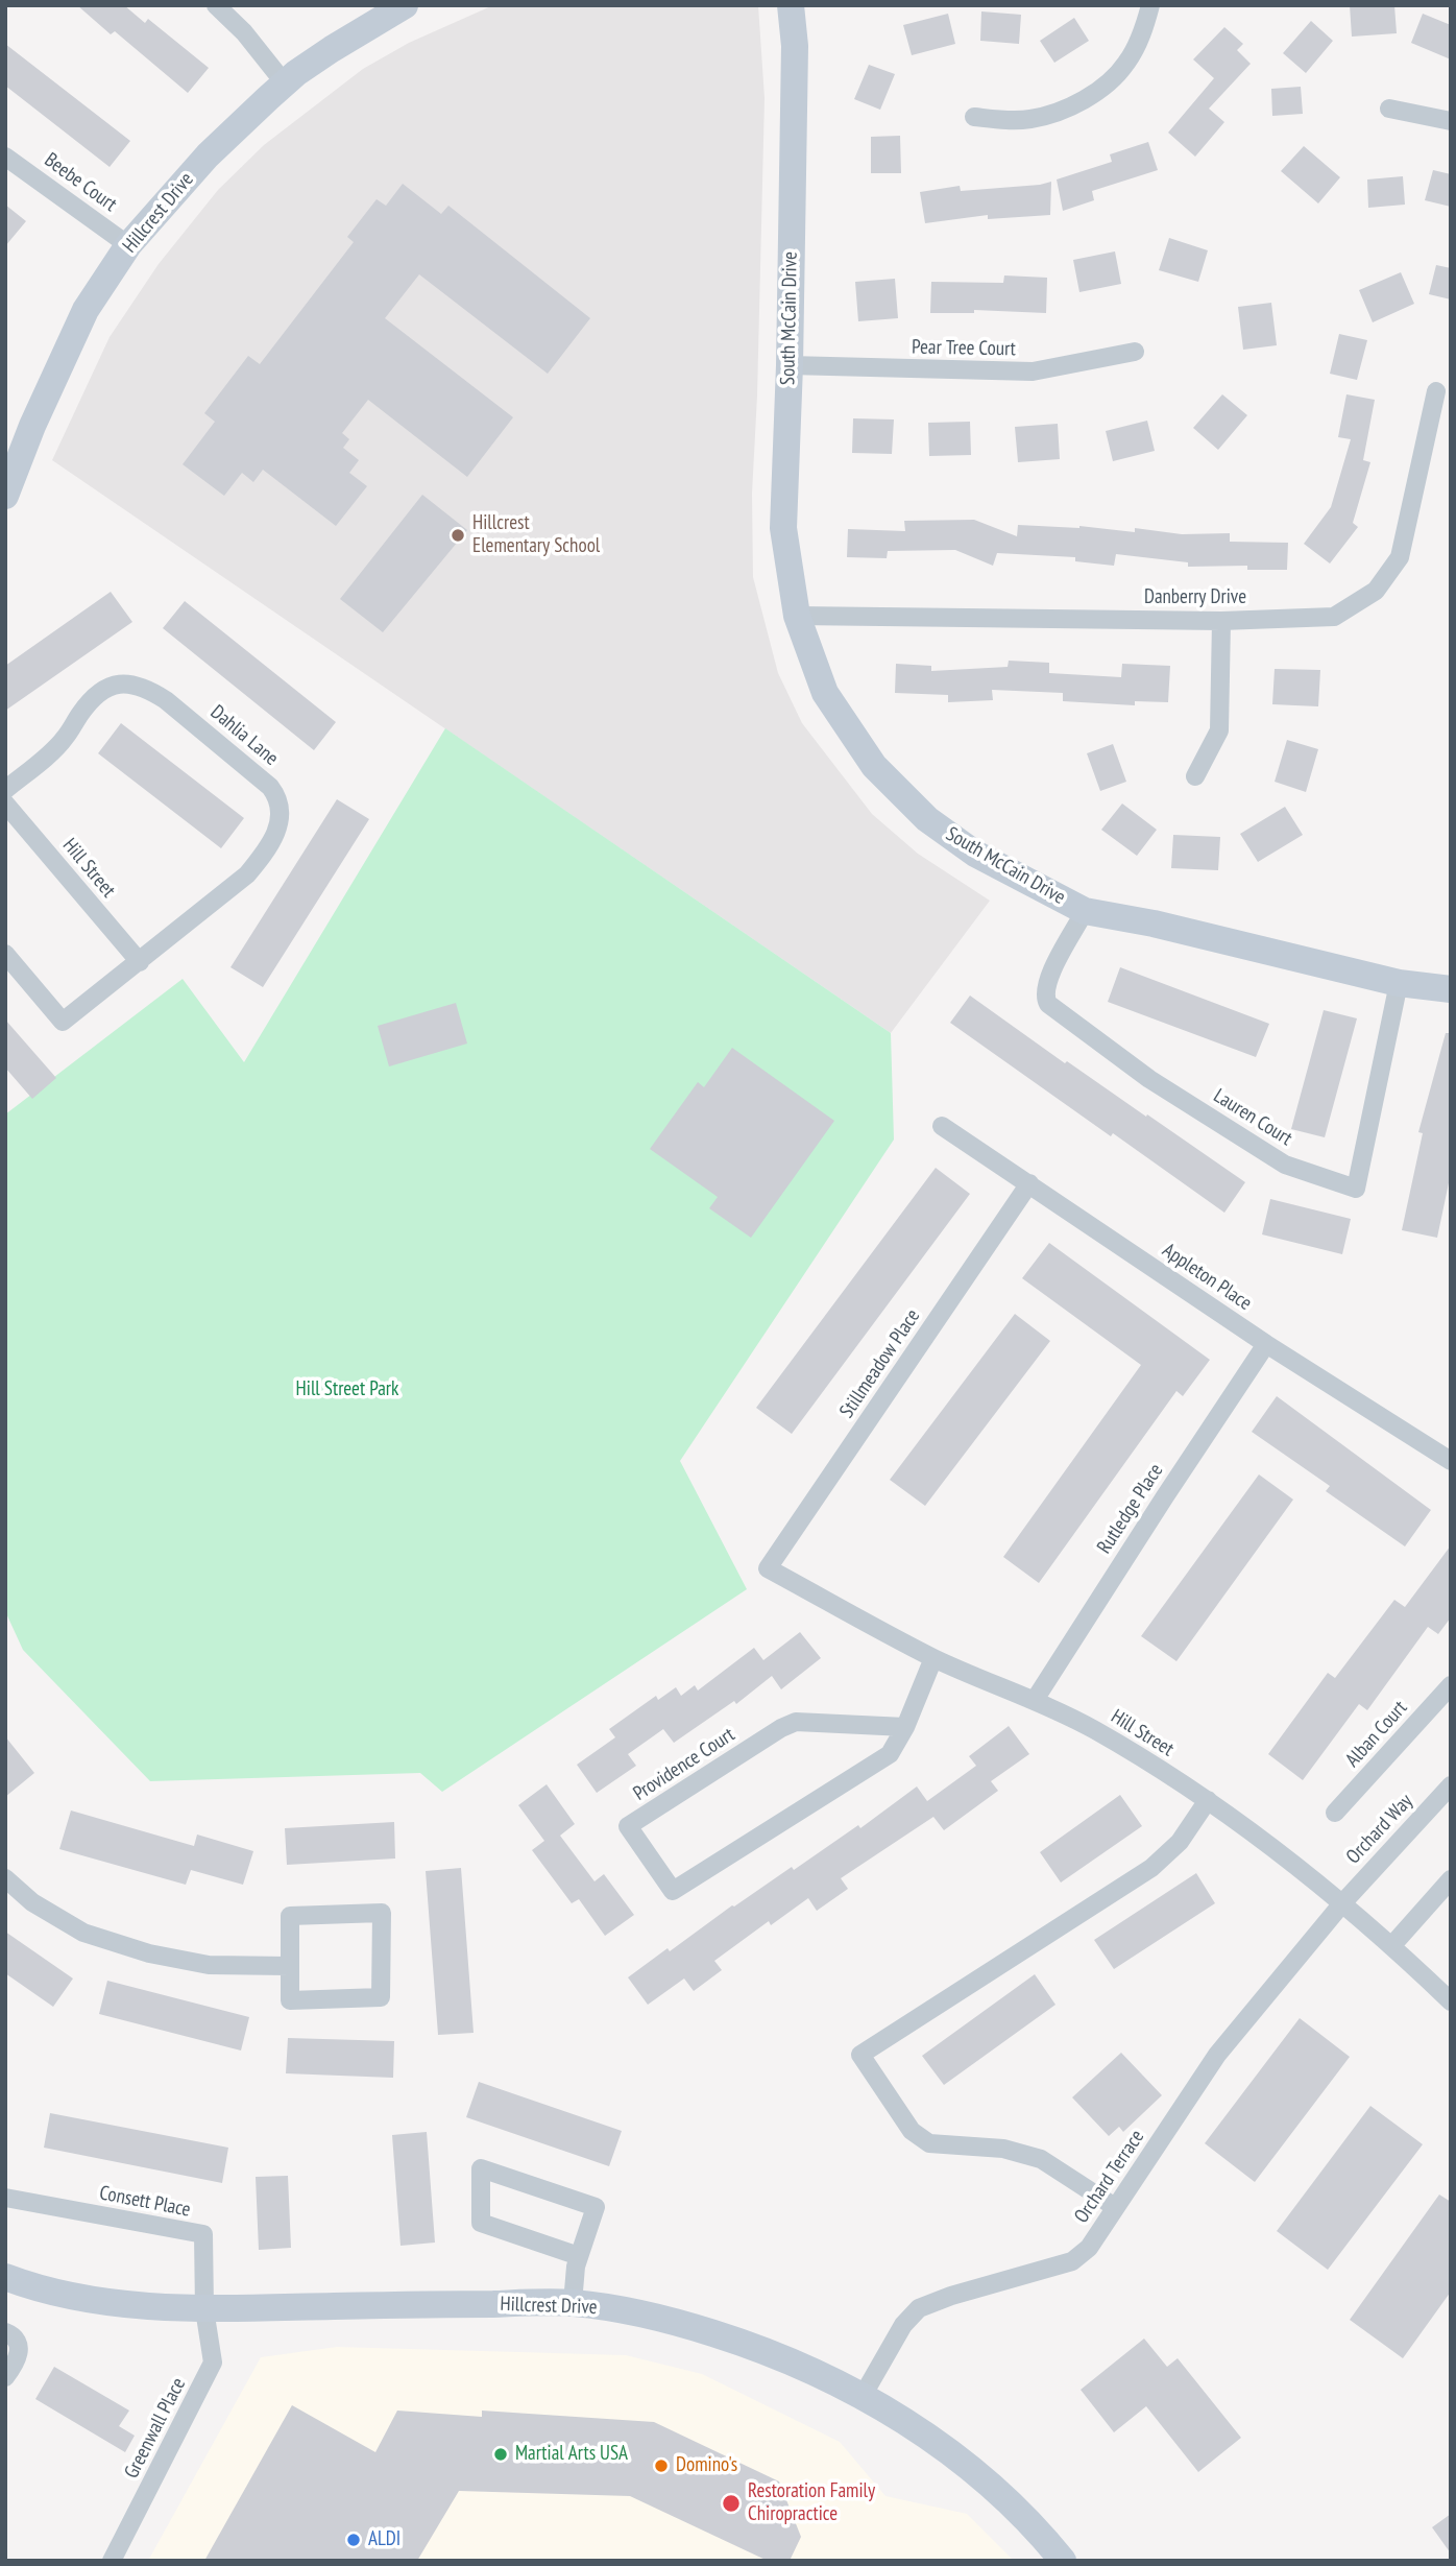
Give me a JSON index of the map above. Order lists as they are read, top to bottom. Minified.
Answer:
{"streets":{"street":["Beebe Court","Hillcrest Drive","South McCain Drive","Pear Tree Court","Danberry Drive","Dahlia Lane","Hill Street","Lauren Court","Appleton Place","Stillmeadow Place","Rutledge Place","Alban Court","Providence Court","Orchard Way","Orchard Terrace","Consett Place","Greenwall Place"]},"crossings":[["Beebe Court","Hillcrest Drive"],["Hillcrest Drive","Orchard Terrace"],["Hillcrest Drive","Consett Place"],["Hillcrest Drive","Greenwall Place"],["South McCain Drive","Pear Tree Court"],["South McCain Drive","Danberry Drive"],["South McCain Drive","Lauren Court"],["Dahlia Lane","Hill Street"],["Hill Street","Stillmeadow Place"],["Hill Street","Rutledge Place"],["Hill Street","Providence Court"],["Hill Street","Orchard Way"],["Hill Street","Orchard Terrace"],["Appleton Place","Stillmeadow Place"],["Appleton Place","Rutledge Place"],["Orchard Way","Orchard Terrace"],["Consett Place","Greenwall Place"]],"parks":["Hill Street Park"],"places":["Hillcrest Elementary School","Martial Arts USA","Domino's","Restoration Family Chiropractice","ALDI"]}
